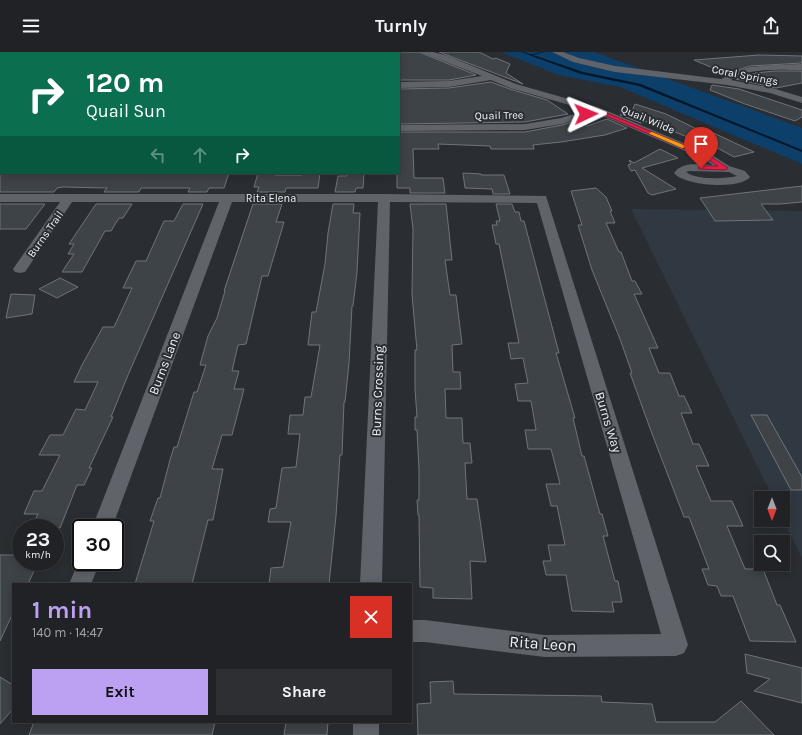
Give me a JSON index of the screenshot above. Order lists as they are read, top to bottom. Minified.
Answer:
{"streets":{"street":["Coral Springs","Quail Tree","Quail Wilde","Rita Elena","Burns Trail","Burns Lane","Burns Crossing","Burns Way","Rita Leon"]},"crossings":[["Quail Tree","Quail Wilde"],["Rita Elena","Burns Trail"],["Rita Elena","Burns Lane"],["Rita Elena","Burns Crossing"],["Rita Elena","Burns Way"],["Burns Way","Rita Leon"]],"north":"bottom","page":{"header":"Turnly","turn":["120 m","Quail Sun"],"speed":"23 km/h","limit":"30","heading":["1 min","140 m · 14:47"],"buttons":["Exit","Share"]}}
